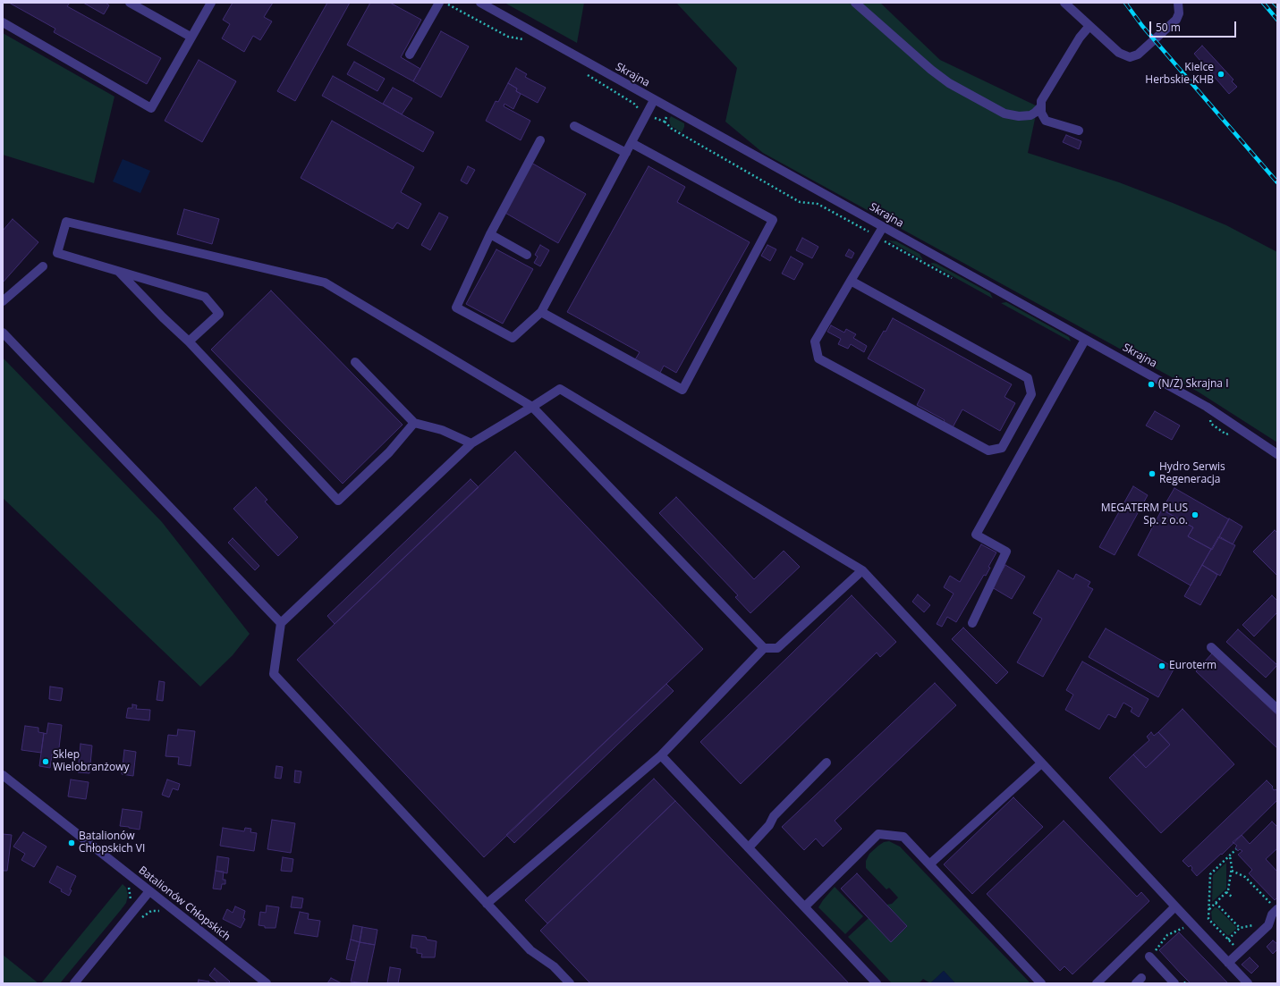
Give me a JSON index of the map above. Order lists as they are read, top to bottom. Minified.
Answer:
{"streets":{"street":["Skrajna","Batalionów Chłopskich"]},"places":["Kielce Herbskie KHB","(N/Ż) Skrajna I","Hydro Serwis Regeneracja","MEGATERM PLUS Sp. z o.o.","Euroterm","Sklep Wielobranżowy","Batalionów Chłopskich VI"],"scale_bar":"50 m"}
